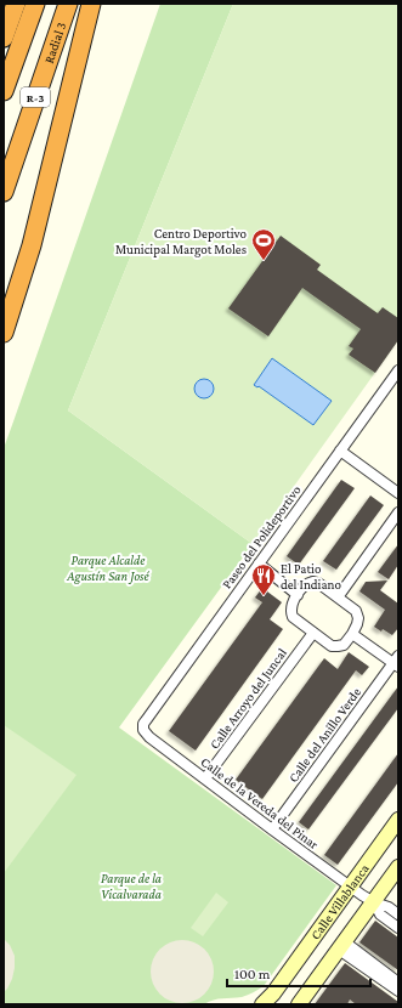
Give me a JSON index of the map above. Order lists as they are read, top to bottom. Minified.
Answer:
{"streets":{"highway":["Radial 3","R-3"],"main road":["Calle Villablanca"],"street":["Paseo del Polideportivo","Calle Arroyo del Juncal","Calle del Anillo Verde","Calle de la Vereda del Pinar"]},"crossings":[["Paseo del Polideportivo","Calle de la Vereda del Pinar"],["Calle Arroyo del Juncal","Calle de la Vereda del Pinar"],["Calle del Anillo Verde","Calle de la Vereda del Pinar"],["Calle de la Vereda del Pinar","Calle Villablanca"]],"parks":["Parque Alcalde Agustín San José","Parque de la Vicalvarada"],"places":{"sports":["Centro Deportivo Municipal Margot Moles"],"restaurant":["El Patio del Indiano"]},"scale_bar":"100 m"}
